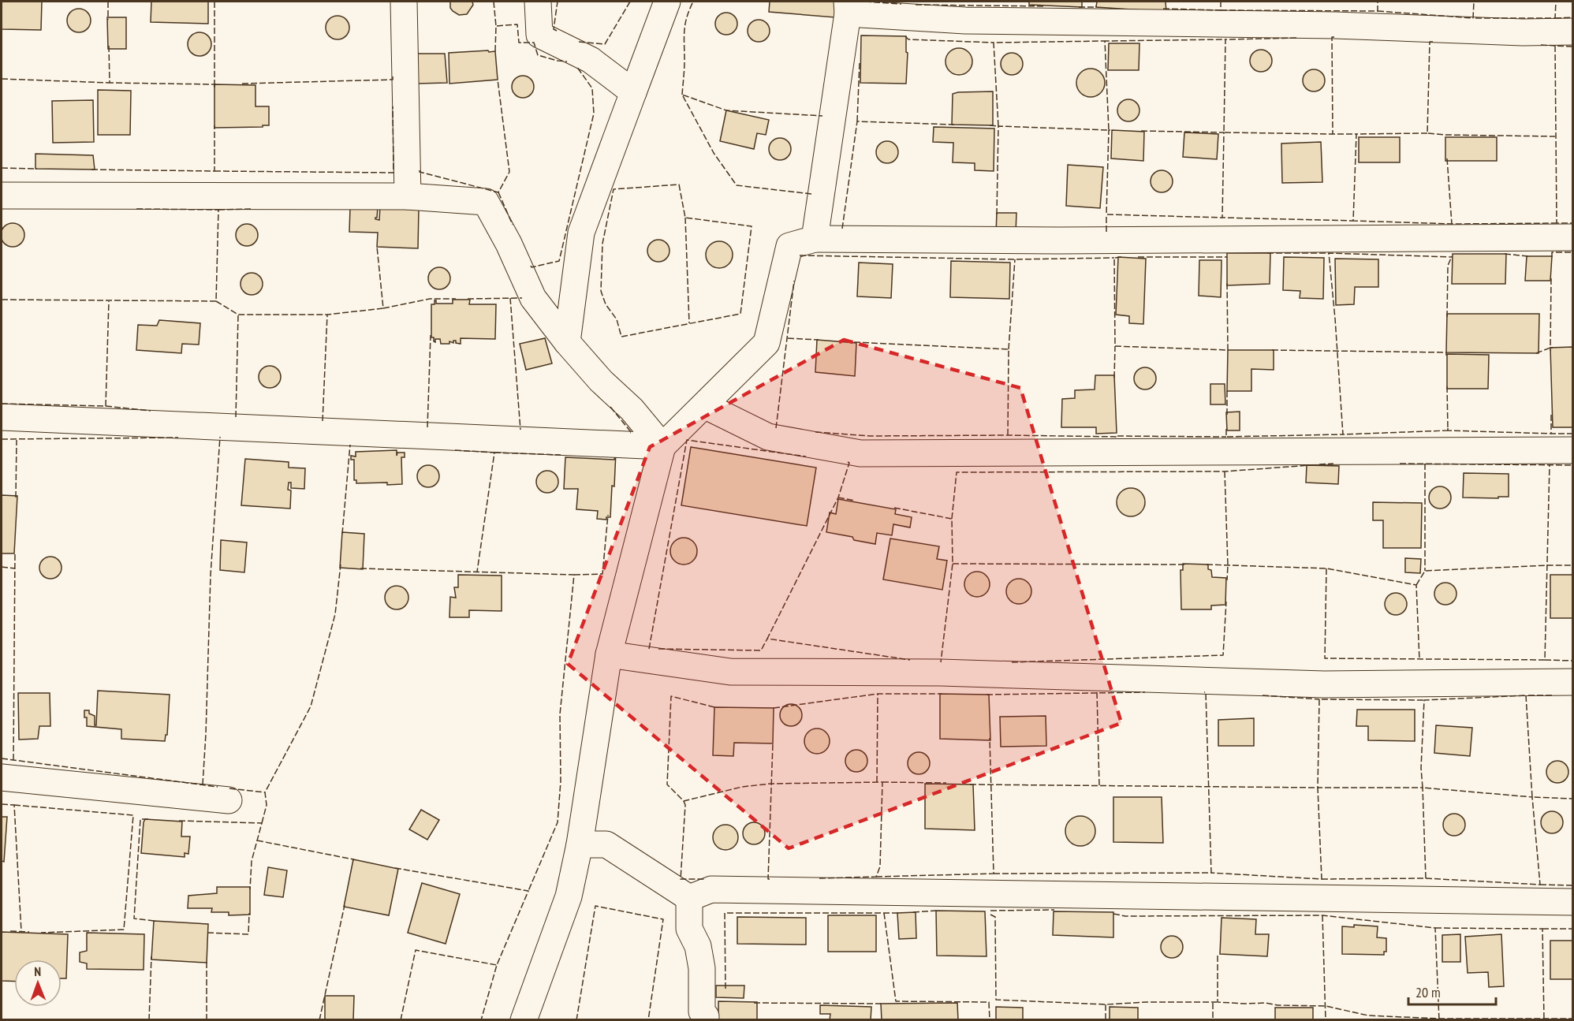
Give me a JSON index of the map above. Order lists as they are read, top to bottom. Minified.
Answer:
{"scale_bar":"20 m","north":"top"}
